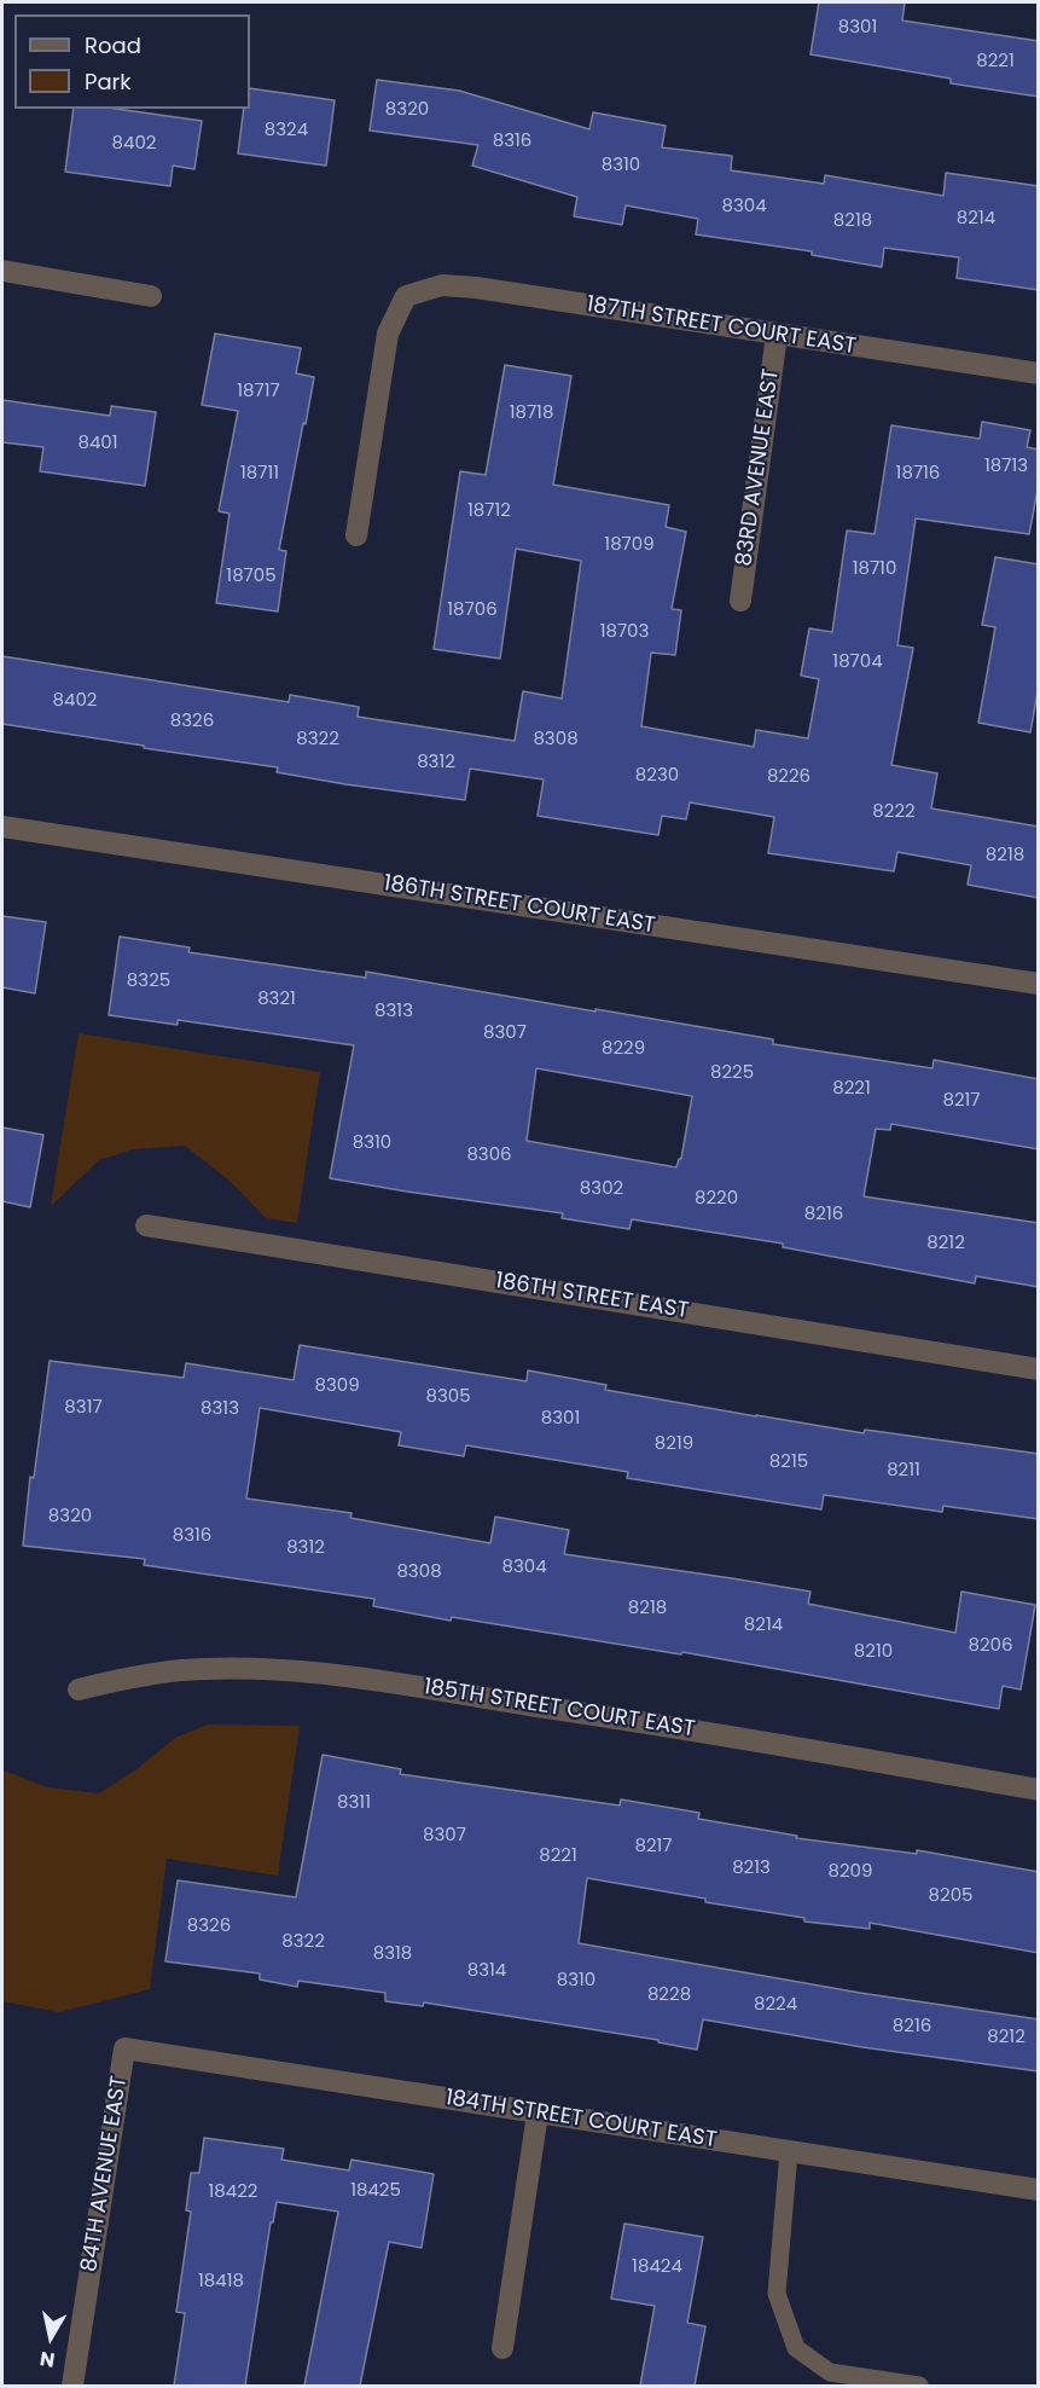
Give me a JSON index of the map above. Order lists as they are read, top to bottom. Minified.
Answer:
{"streets":{"street":["187TH STREET COURT EAST","83RD AVENUE EAST","186TH STREET COURT EAST","186TH STREET EAST","185TH STREET COURT EAST","184TH STREET COURT EAST","84TH AVENUE EAST"]},"crossings":[["187TH STREET COURT EAST","83RD AVENUE EAST"],["184TH STREET COURT EAST","84TH AVENUE EAST"]],"house_numbers":["8301","8221","8320","8324","8316","8402","8310","8304","8214","8218","18717","18718","8401","18713","18711","18716","18712","18709","18710","18705","18706","18703","18704","8402","8326","8322","8308","8312","8230","8226","8222","8218","8325","8321","8313","8307","8229","8225","8221","8217","8310","8306","8302","8220","8216","8212","8309","8305","8317","8313","8301","8219","8215","8211","8320","8316","8312","8304","8308","8218","8214","8206","8210","8311","8307","8217","8221","8213","8209","8205","8326","8322","8318","8314","8310","8228","8224","8216","8212","18425","18422","18424","18418"],"legend":["Road","Park"],"north":"bottom"}
